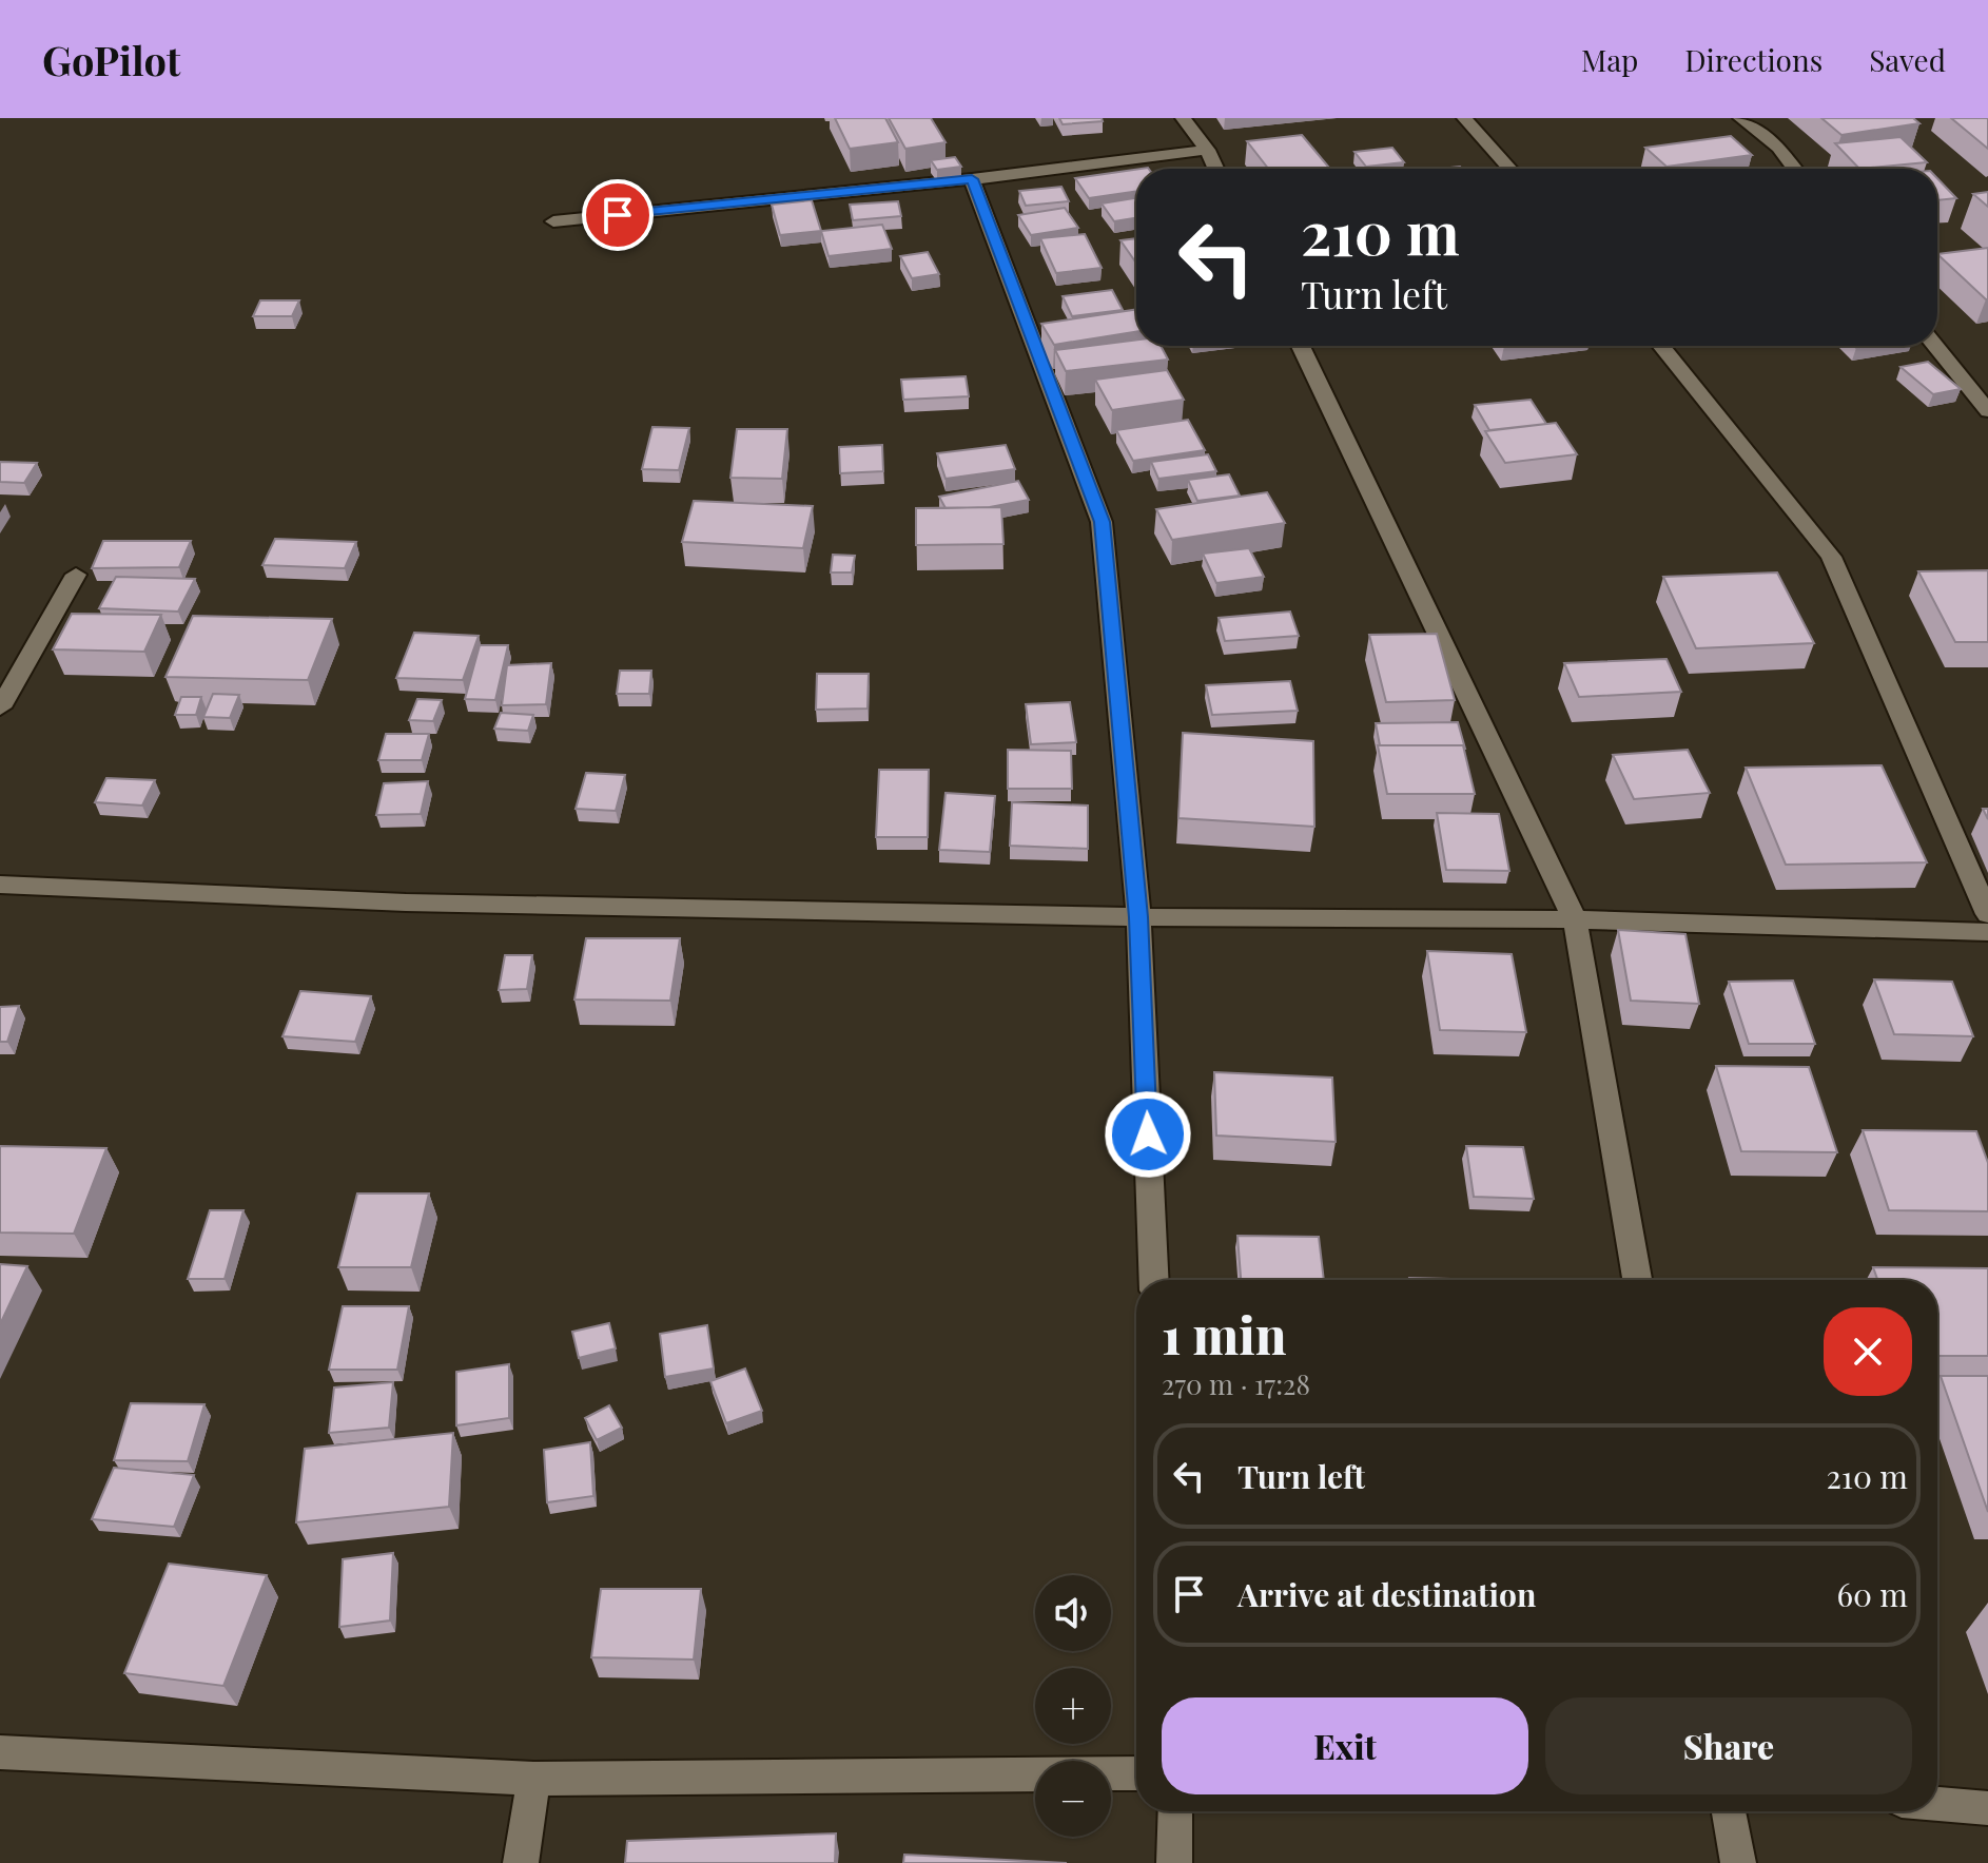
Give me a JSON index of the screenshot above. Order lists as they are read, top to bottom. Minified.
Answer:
{"page":{"header":"GoPilot","nav":["Map","Directions","Saved"],"turn":["210 m","Turn left"],"heading":["1 min","270 m · 17:28"],"list":[{"name":"Turn left","value":"210 m"},{"name":"Arrive at destination","value":"60 m"}],"map_buttons":["+","−"],"buttons":["Exit","Share"]}}
